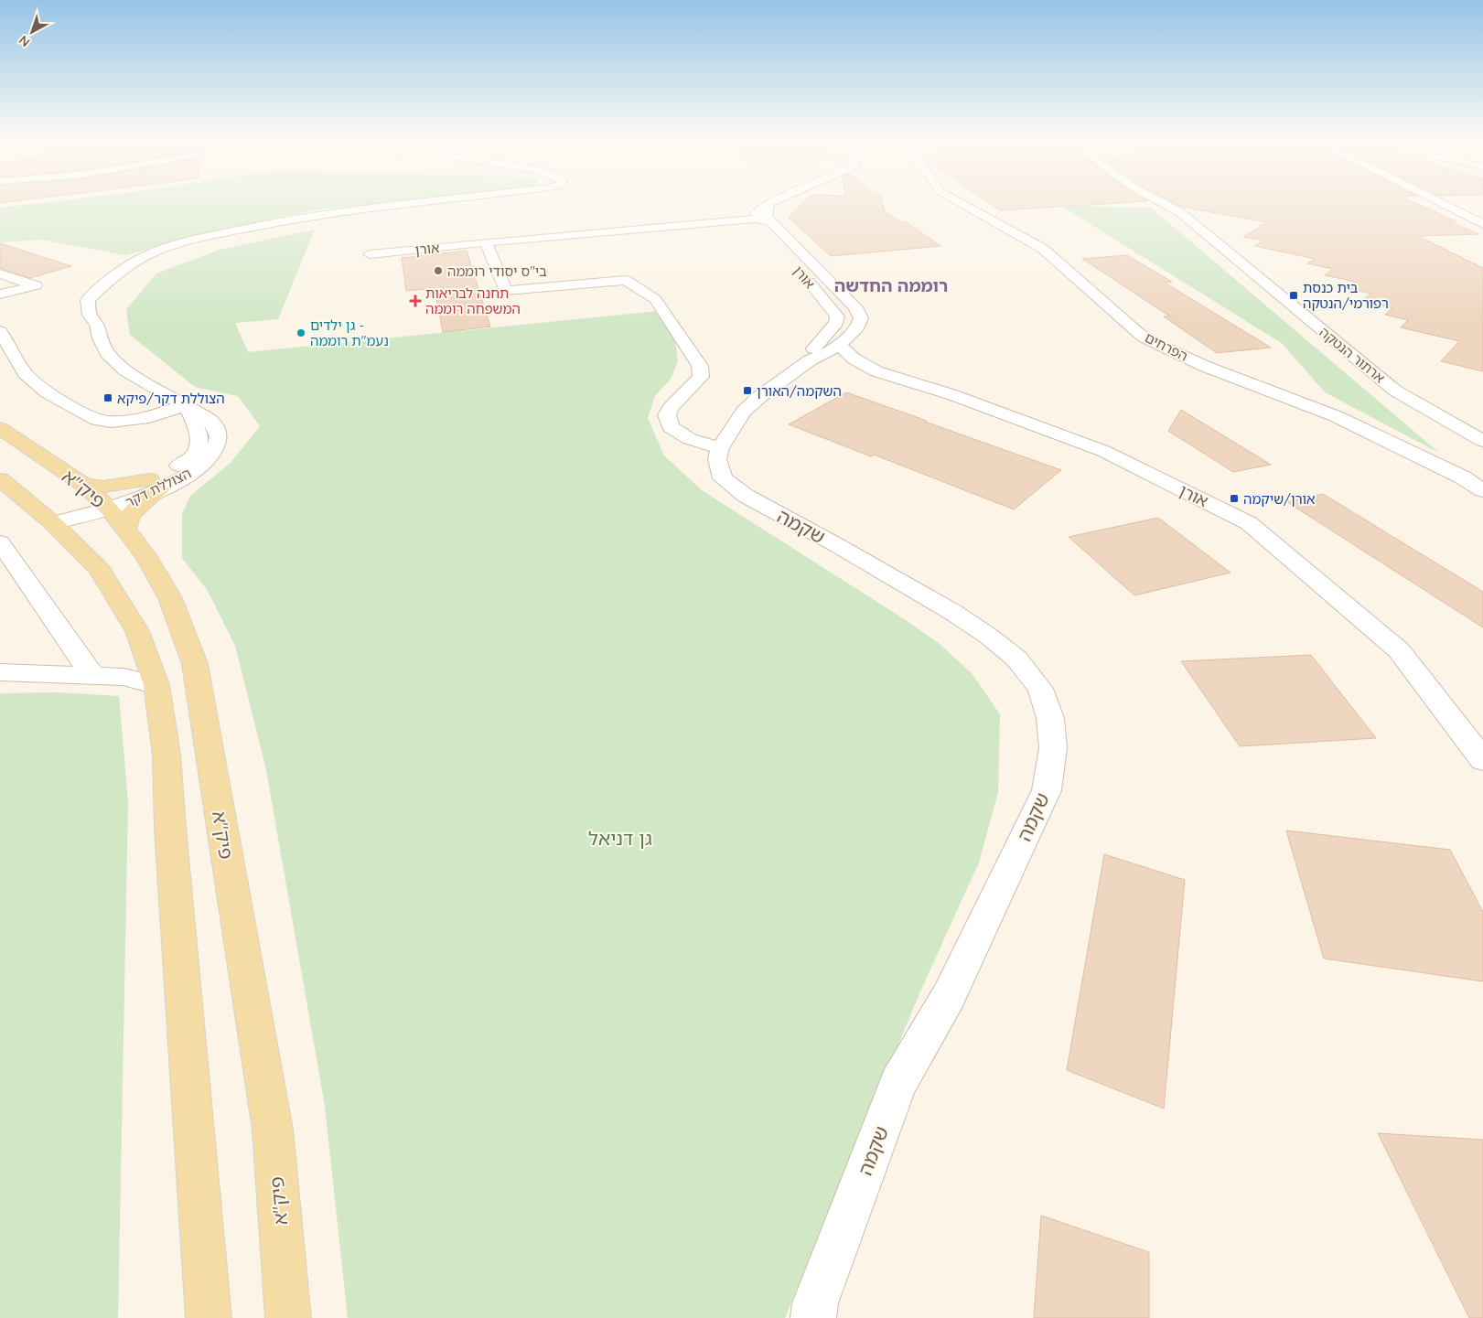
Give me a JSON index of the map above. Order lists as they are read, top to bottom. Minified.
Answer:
{"streets":{"main road":["פיק\"א"],"street":["אורן","הפרחים","ארתור הנטקה","הצוללת דקר","שקמה"]},"crossings":[["הצוללת דקר","פיק\"א"]],"districts":["רוממה החדשה"],"parks":["גן דניאל"],"places":{"other":["בי\"ס יסודי רוממה","גן ילדים - נעמ\"ת רוממה"],"transit":["בית כנסת רפורמי/הנטקה","השקמה/האורן","הצוללת דקר/פיקא","אורן/שיקמה"],"health":["תחנה לבריאות המשפחה רוממה"]},"north":"bottom left"}
